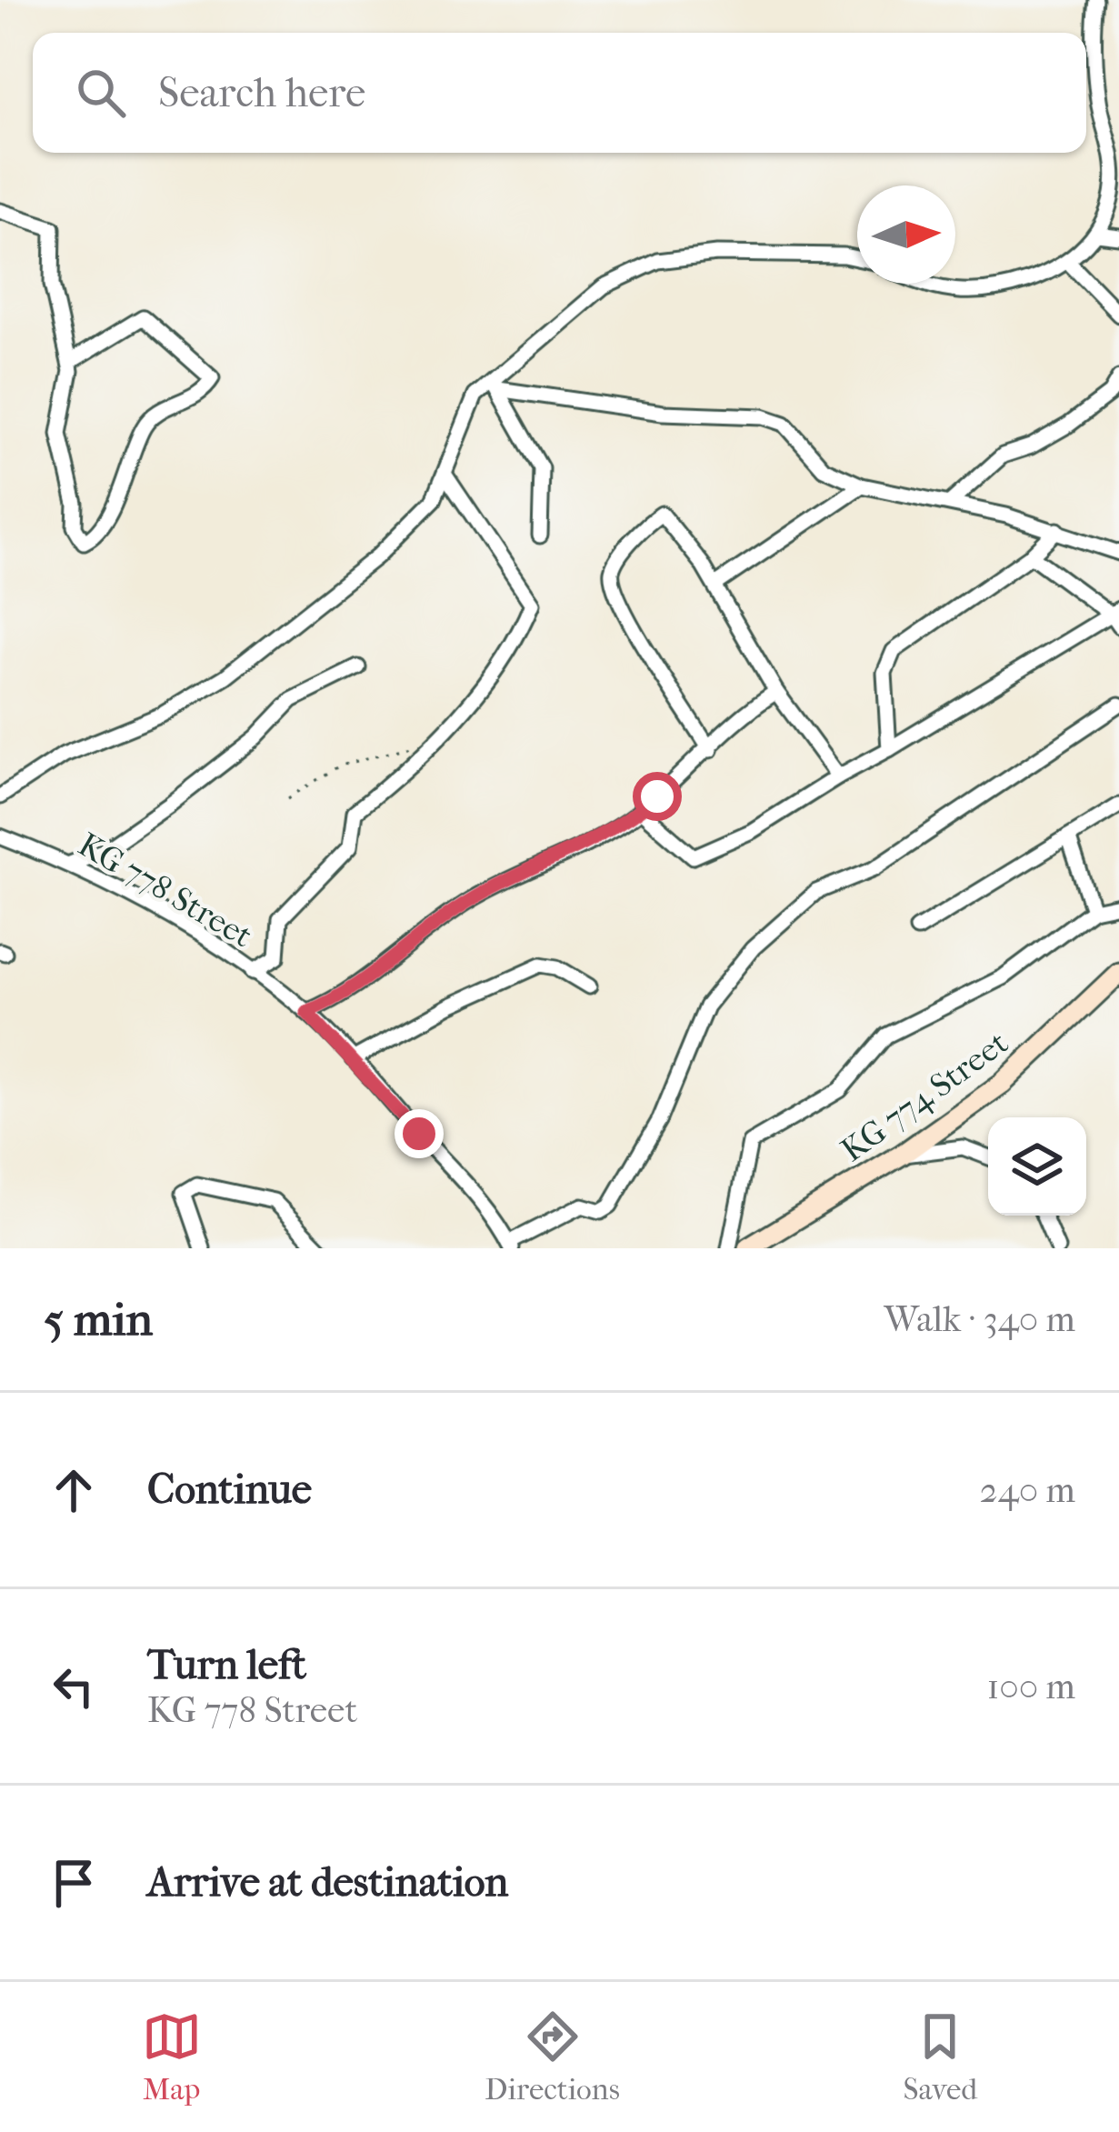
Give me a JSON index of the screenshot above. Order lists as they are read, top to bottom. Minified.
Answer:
{"streets":{"street":["KG 778 Street","KG 774 Street"]},"north":"right","page":{"search":"Search here","heading":["5 min","Walk · 340 m"],"list":[["Continue","240 m"],["Turn left","KG 778 Street","100 m"],"Arrive at destination"],"nav":["Map","Directions","Saved"]}}
